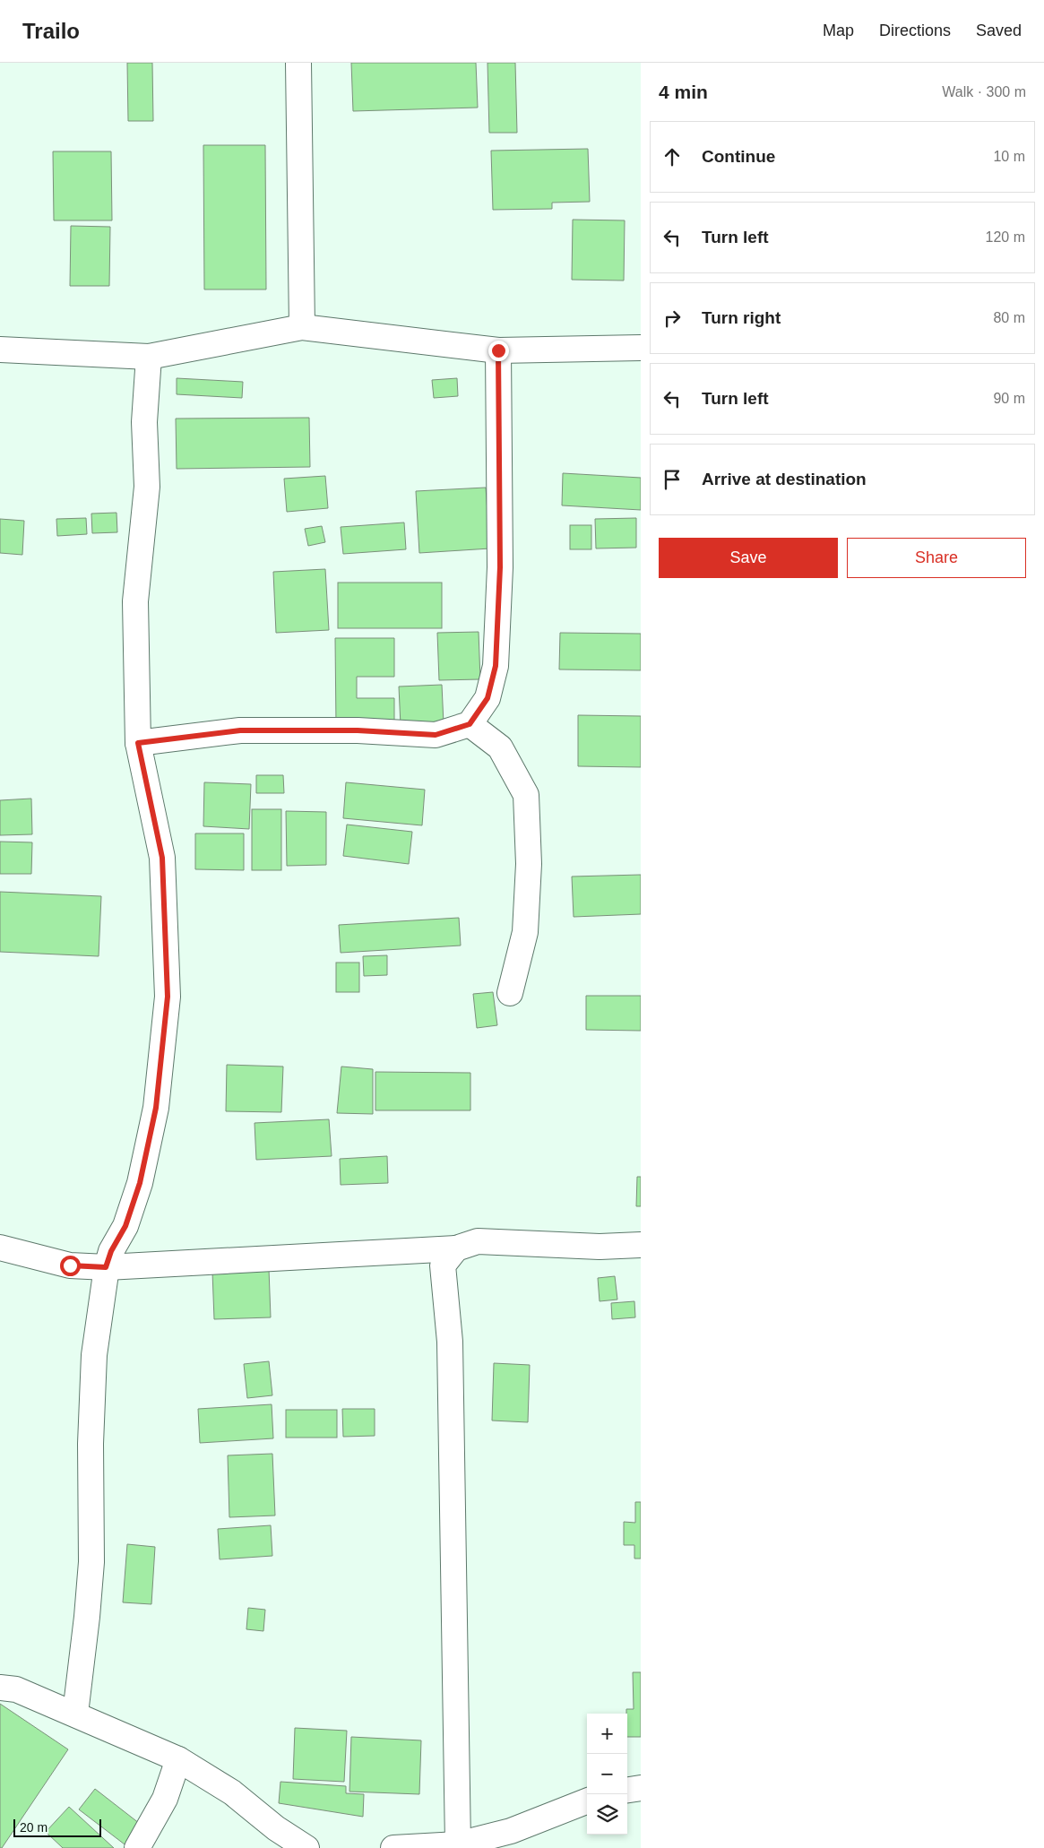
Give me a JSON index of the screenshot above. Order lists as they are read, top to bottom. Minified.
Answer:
{"scale_bar":"20 m","page":{"header":"Trailo","nav":["Map","Directions","Saved"],"heading":["4 min","Walk · 300 m"],"list":[["Continue","10 m"],["Turn left","120 m"],["Turn right","80 m"],["Turn left","90 m"],"Arrive at destination"],"buttons":["Save","Share"],"map_buttons":["+","−"],"scale":"20 m"}}
